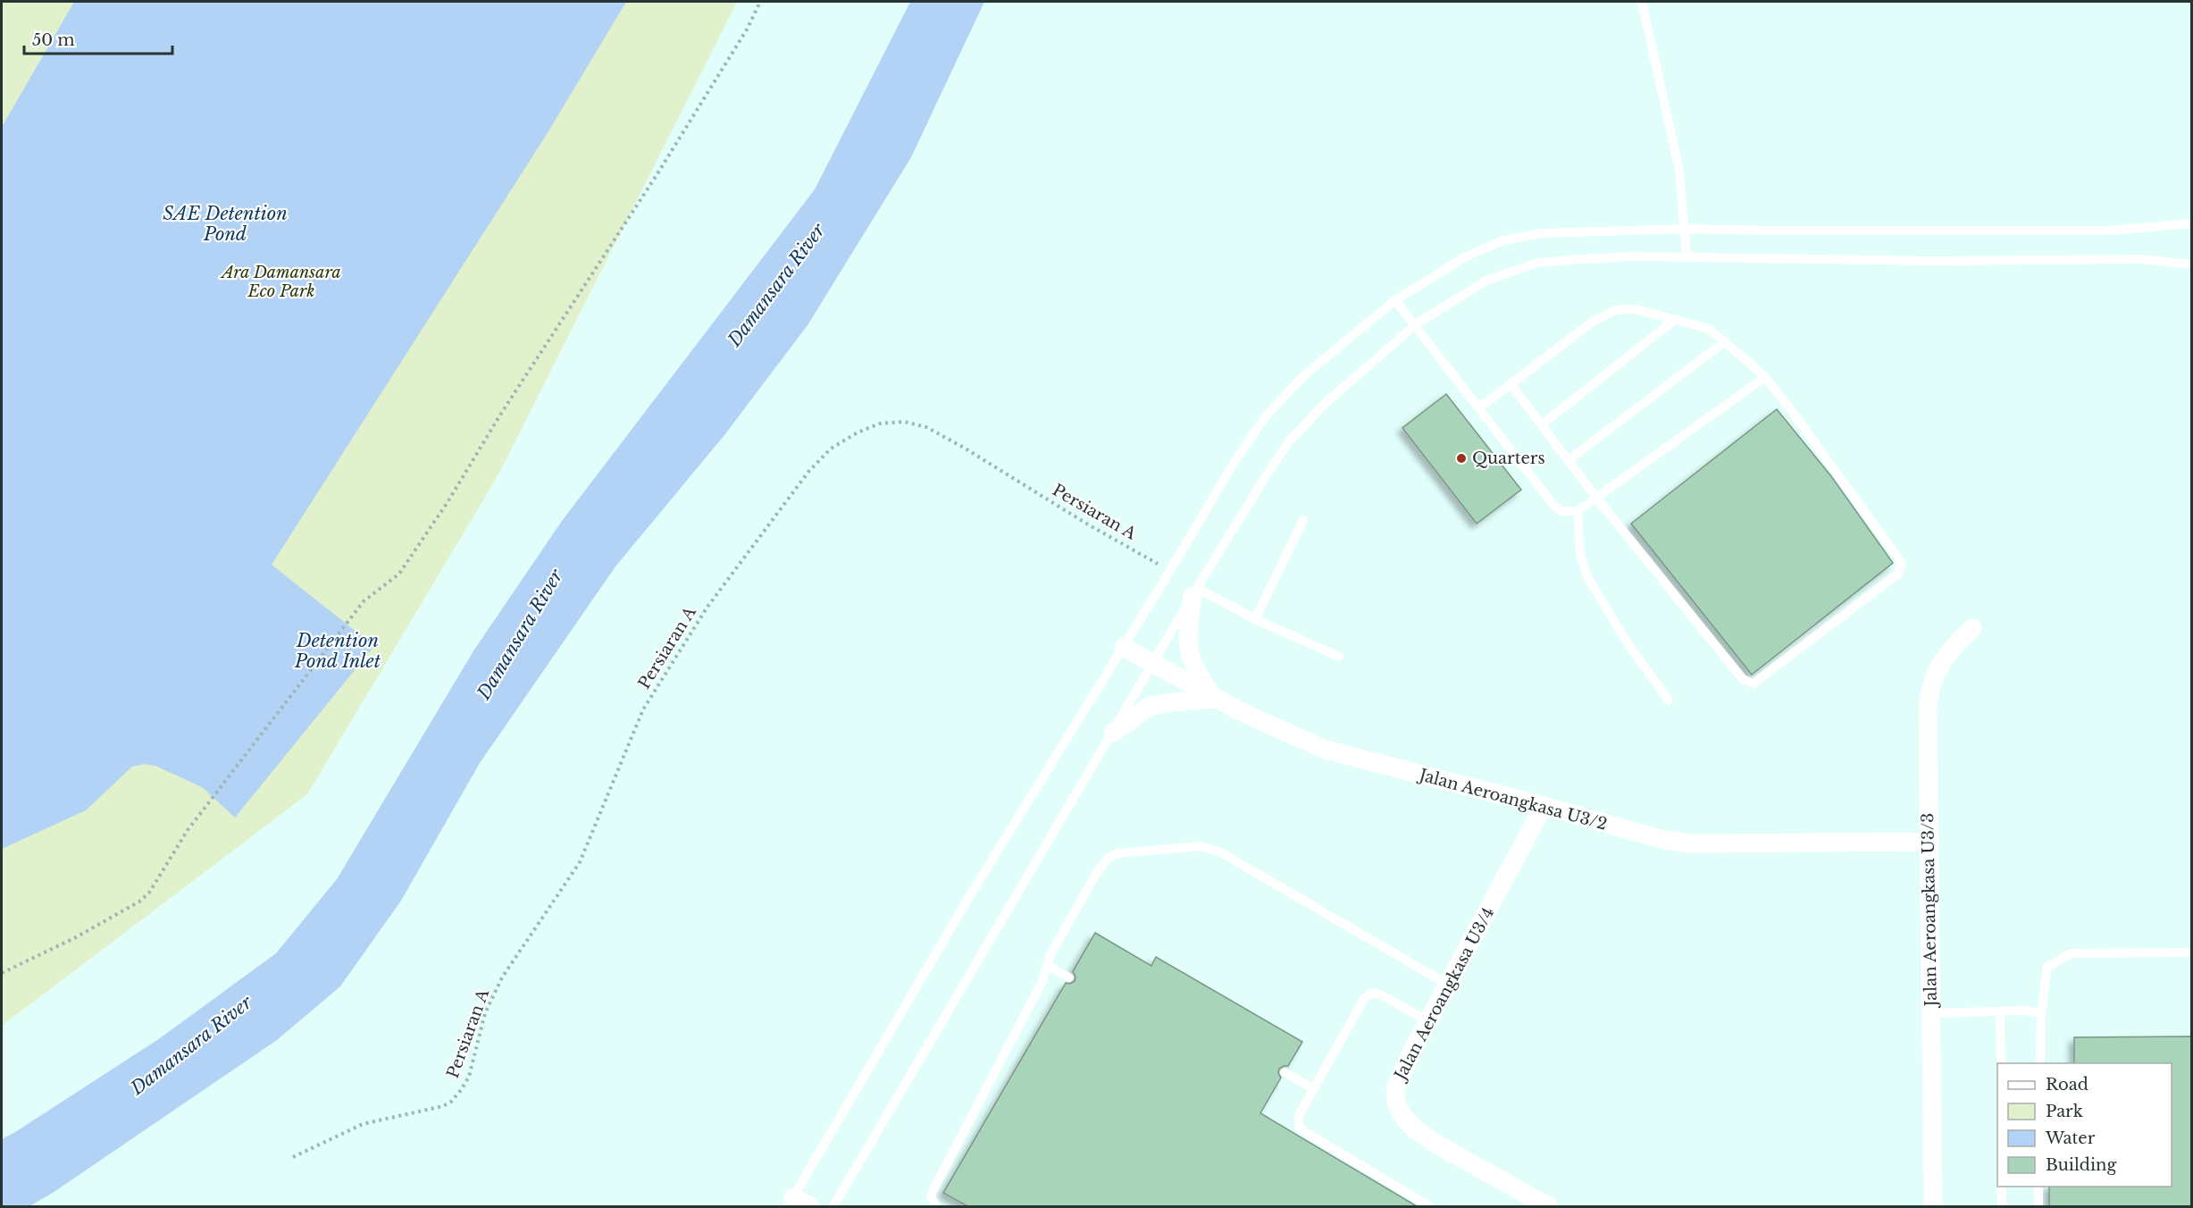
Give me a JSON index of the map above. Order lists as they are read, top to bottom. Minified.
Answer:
{"streets":{"street":["Jalan Aeroangkasa U3/2","Jalan Aeroangkasa U3/3","Jalan Aeroangkasa U3/4"],"path":["Persiaran A"]},"crossings":[["Jalan Aeroangkasa U3/2","Jalan Aeroangkasa U3/3"],["Jalan Aeroangkasa U3/2","Jalan Aeroangkasa U3/4"]],"water":["SAE Detention Pond","Damansara River","Detention Pond Inlet"],"parks":["Ara Damansara Eco Park"],"places":["Quarters"],"legend":["Road","Park","Water","Building"],"scale_bar":"50 m"}
